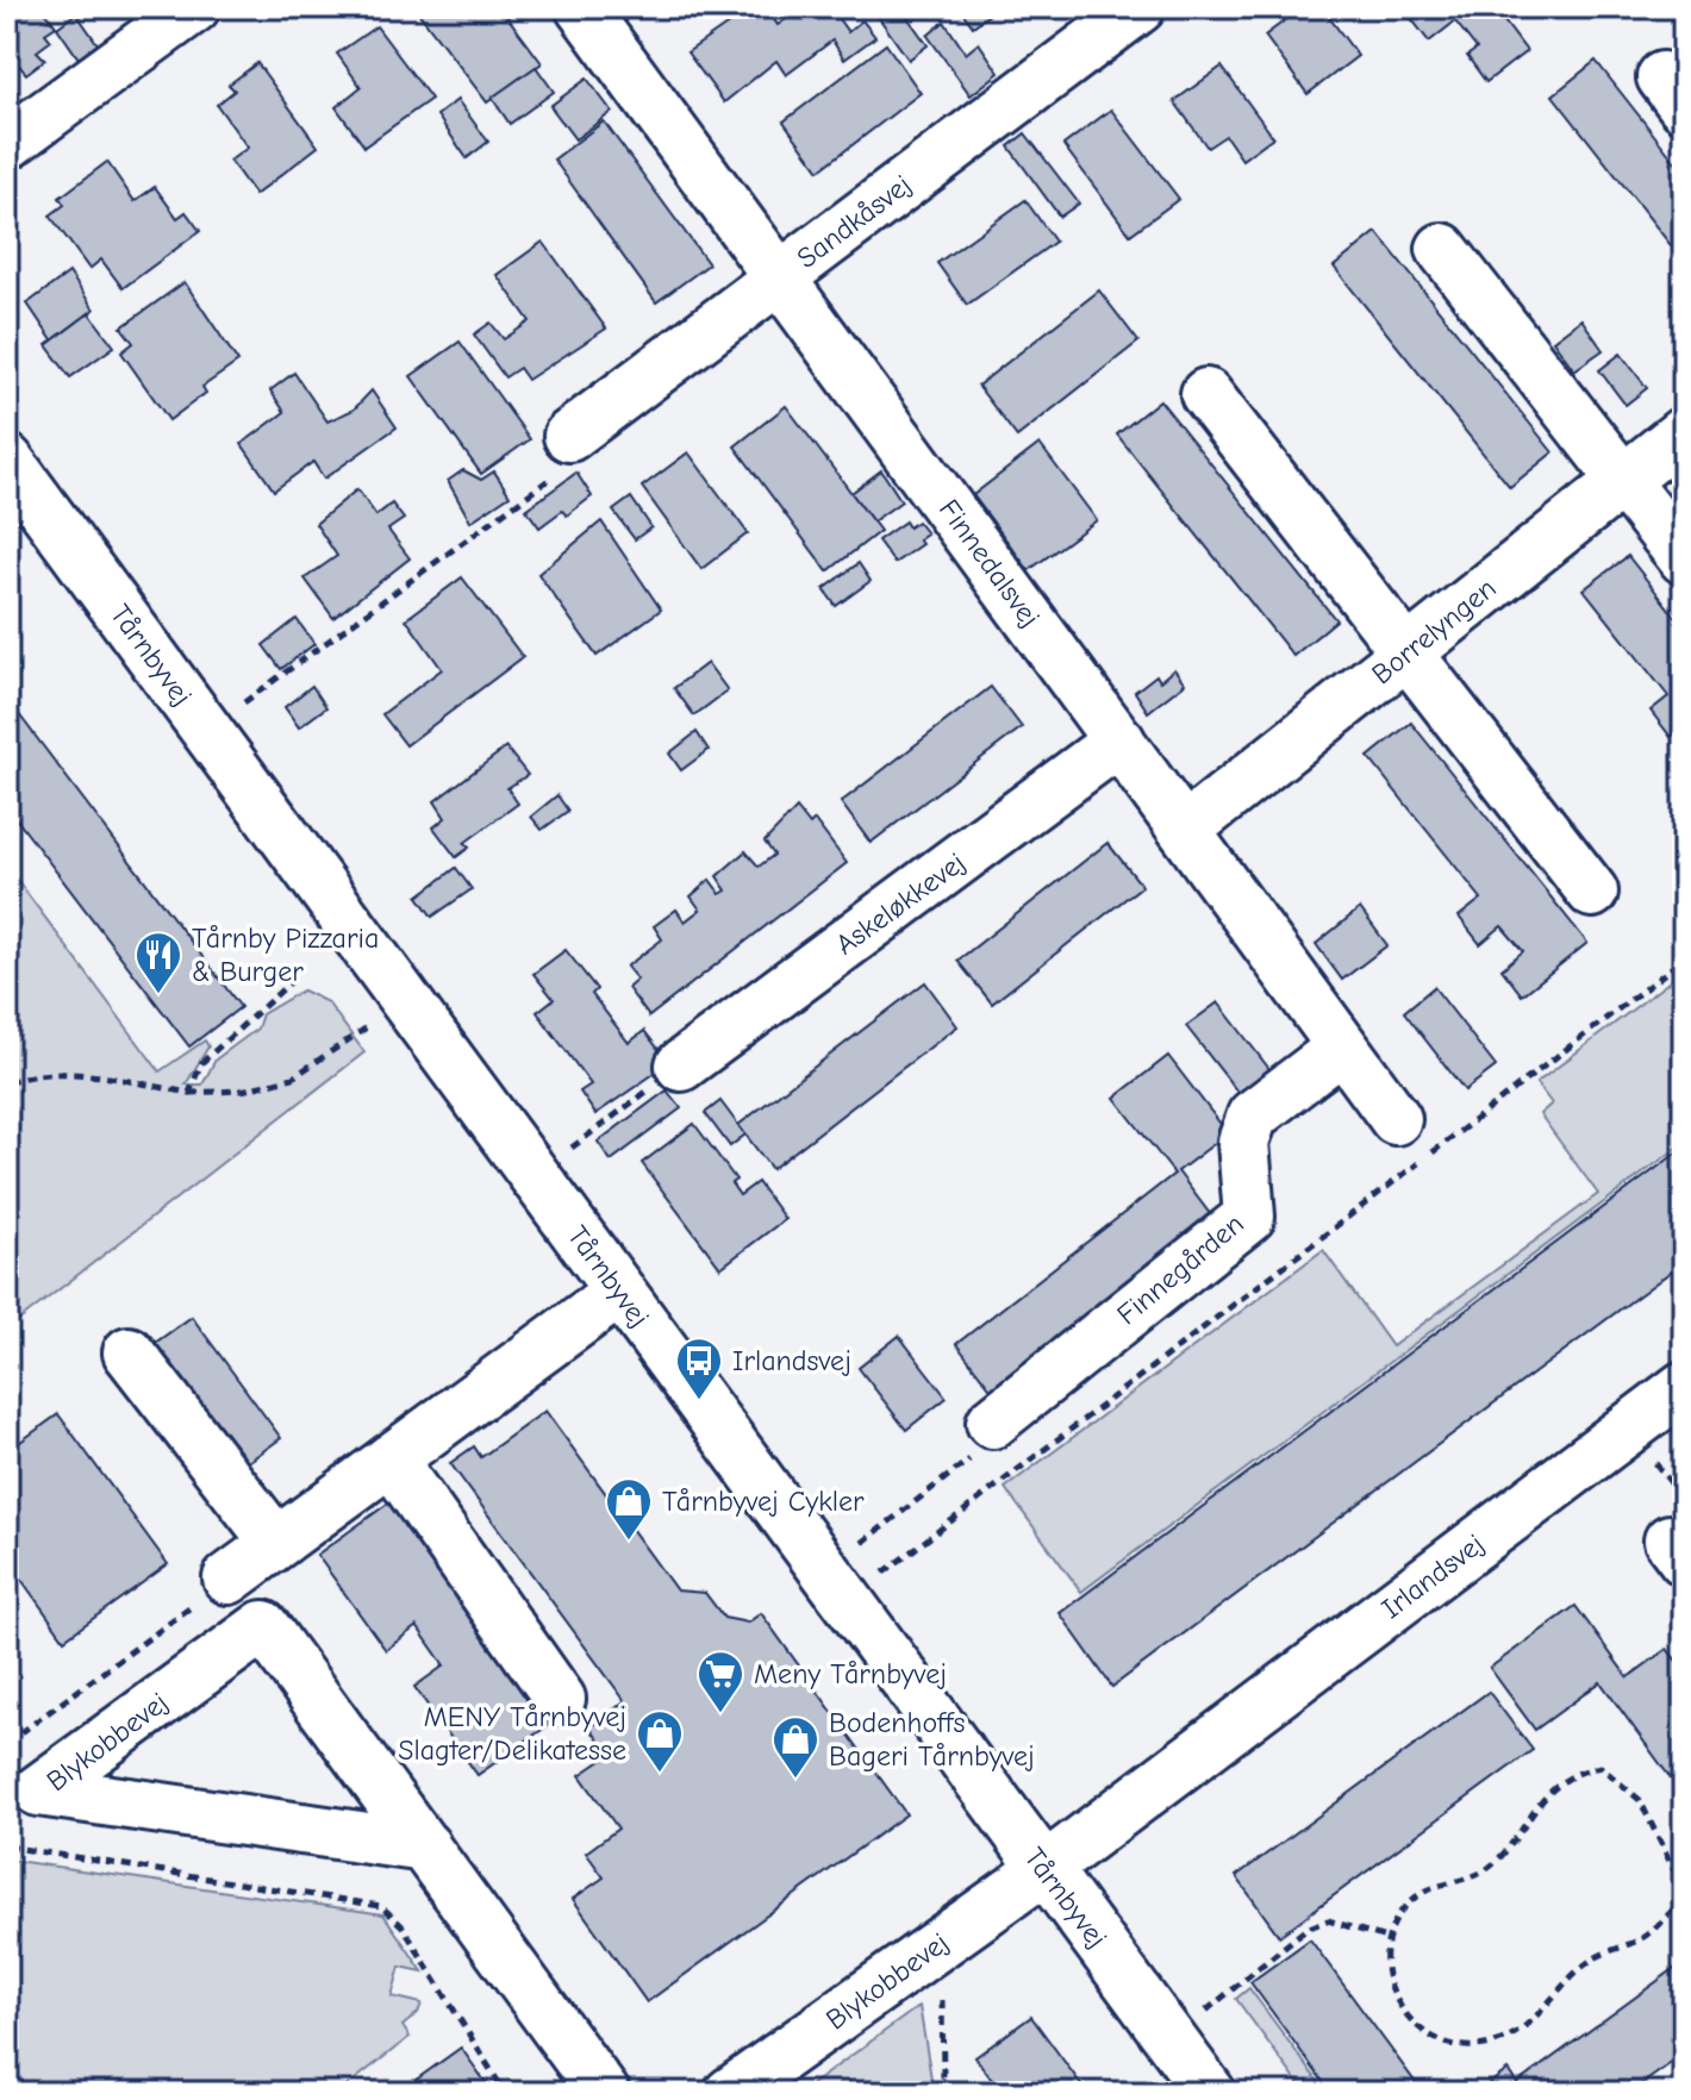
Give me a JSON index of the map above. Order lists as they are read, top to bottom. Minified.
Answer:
{"streets":{"street":["Sandkåsvej","Finnedalsvej","Borrelyngen","Tårnbyvej","Askeløkkevej","Finnegården","Irlandsvej","Blykobbevej"]},"crossings":[["Sandkåsvej","Finnedalsvej"],["Finnedalsvej","Borrelyngen"],["Finnedalsvej","Askeløkkevej"],["Finnedalsvej","Finnegården"],["Tårnbyvej","Irlandsvej"],["Tårnbyvej","Blykobbevej"],["Irlandsvej","Blykobbevej"]],"places":{"restaurant":["Tårnby Pizzaria & Burger"],"bus stop":["Irlandsvej"],"shop":["Tårnbyvej Cykler","MENY Tårnbyvej Slagter/Delikatesse","Bodenhoffs Bageri Tårnbyvej"],"supermarket":["Meny Tårnbyvej"]}}
